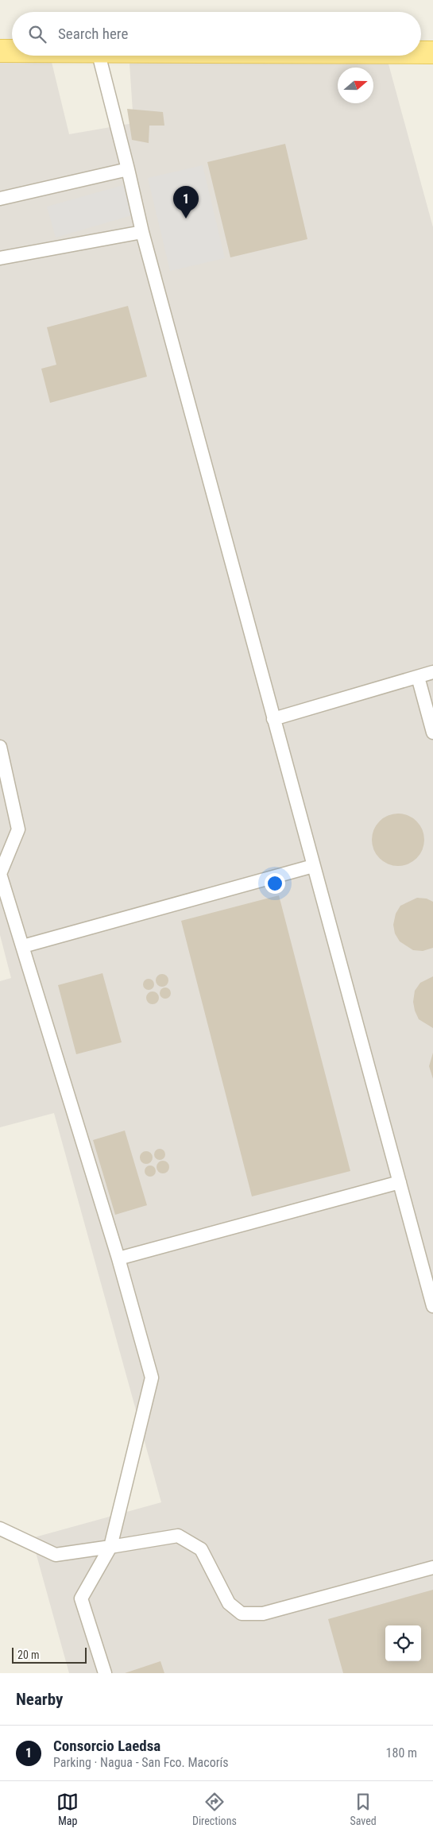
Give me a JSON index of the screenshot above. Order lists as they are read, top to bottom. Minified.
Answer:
{"scale_bar":"20 m","north":"right","page":{"search":"Search here","pins":"1","scale":"20 m","heading":"Nearby","list":[{"mark":"1","name":"Consorcio Laedsa","note":"Parking · Nagua - San Fco. Macorís","value":"180 m"}],"nav":["Map","Directions","Saved"]}}
